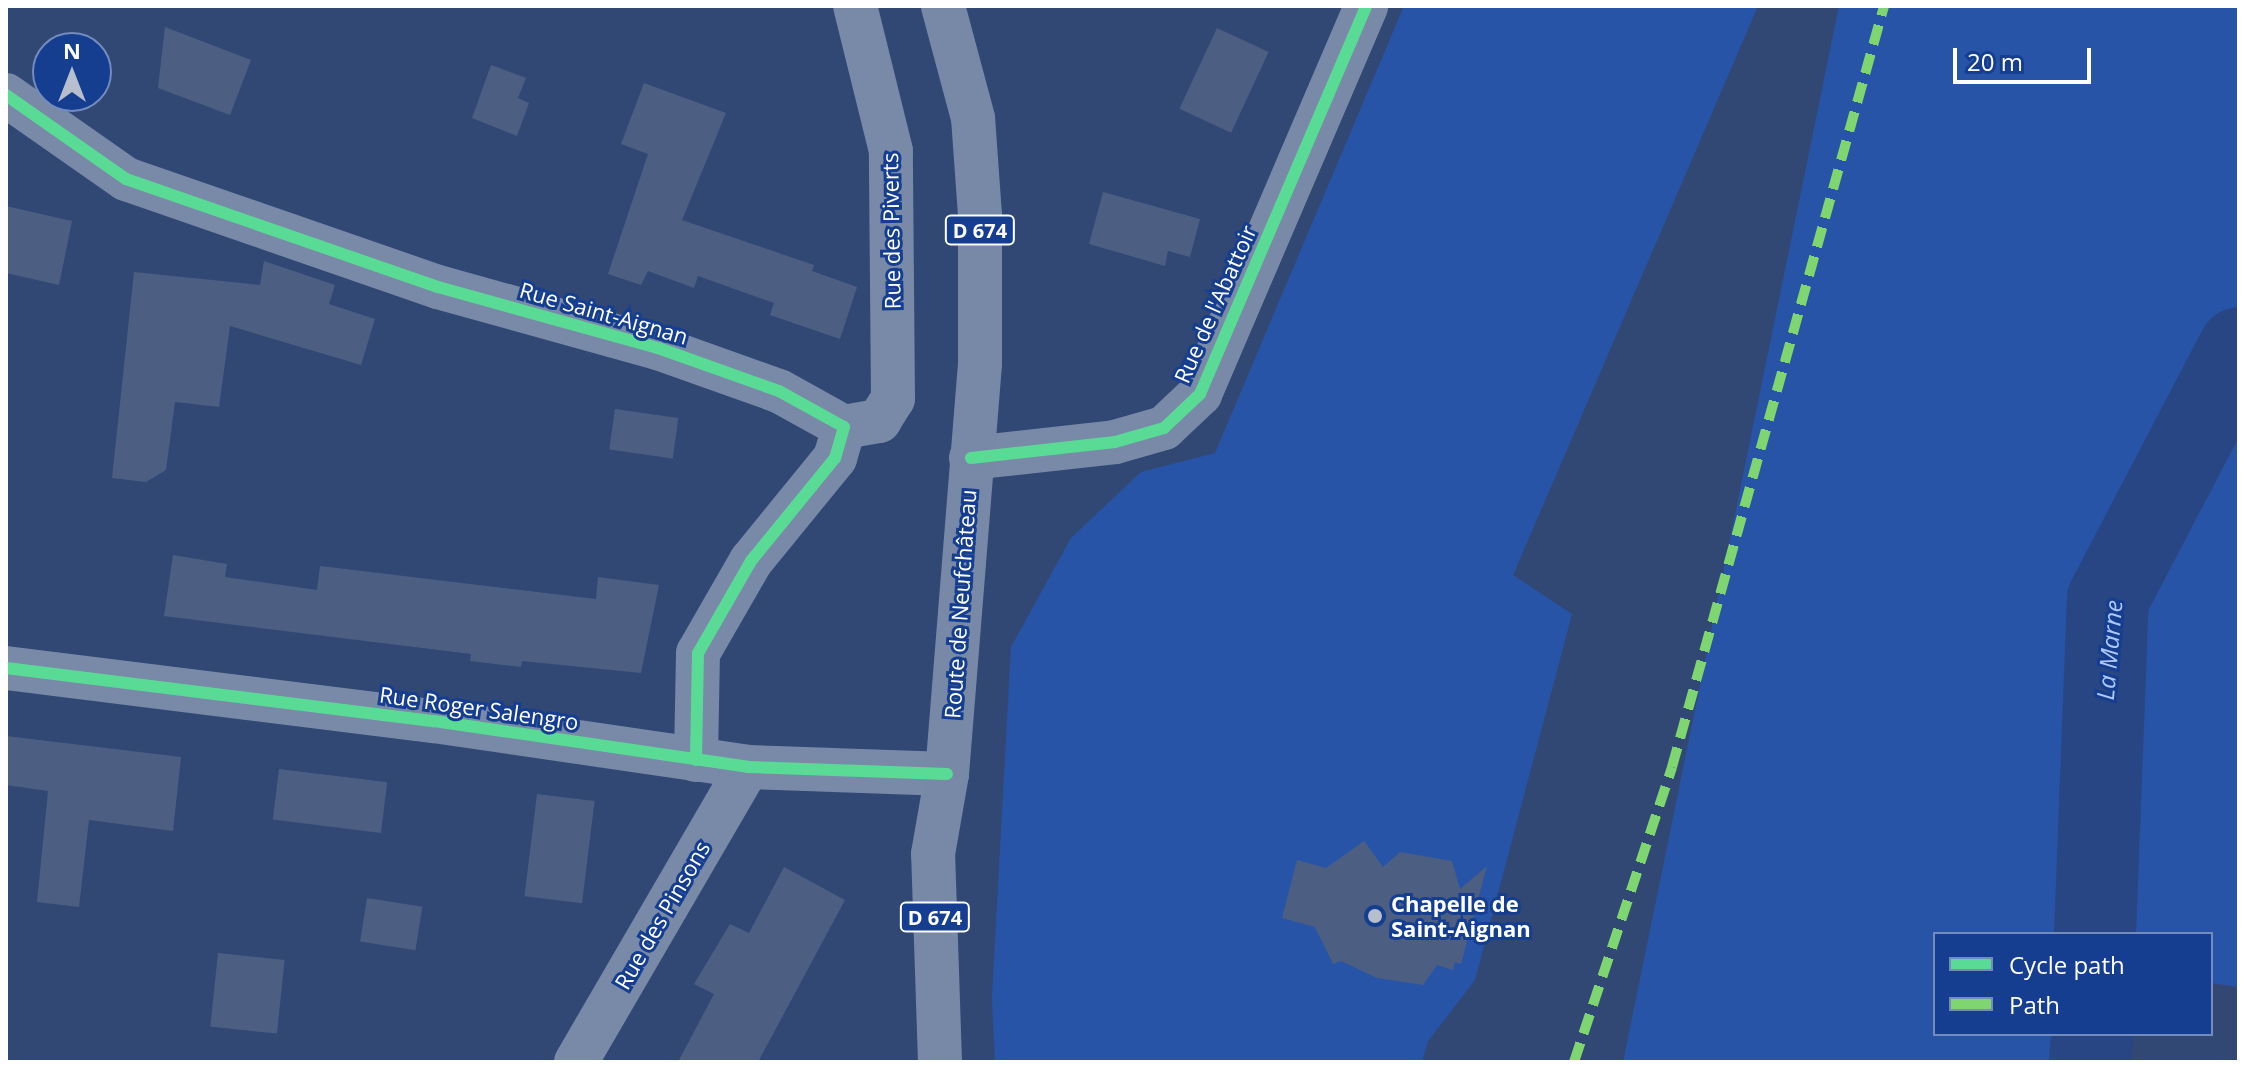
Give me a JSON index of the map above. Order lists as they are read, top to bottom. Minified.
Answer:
{"streets":{"main road":["D 674","Route de Neufchâteau"],"street":["Rue des Piverts","Rue de l'Abattoir","Rue Saint-Aignan","Rue Roger Salengro","Rue des Pinsons"]},"crossings":[["Rue des Piverts","Rue Saint-Aignan"],["Rue de l'Abattoir","Route de Neufchâteau"],["Route de Neufchâteau","Rue Roger Salengro"],["Rue Roger Salengro","Rue des Pinsons"]],"water":["La Marne"],"places":["Chapelle de Saint-Aignan"],"legend":["Cycle path","Path"],"scale_bar":"20 m","north":"top"}
